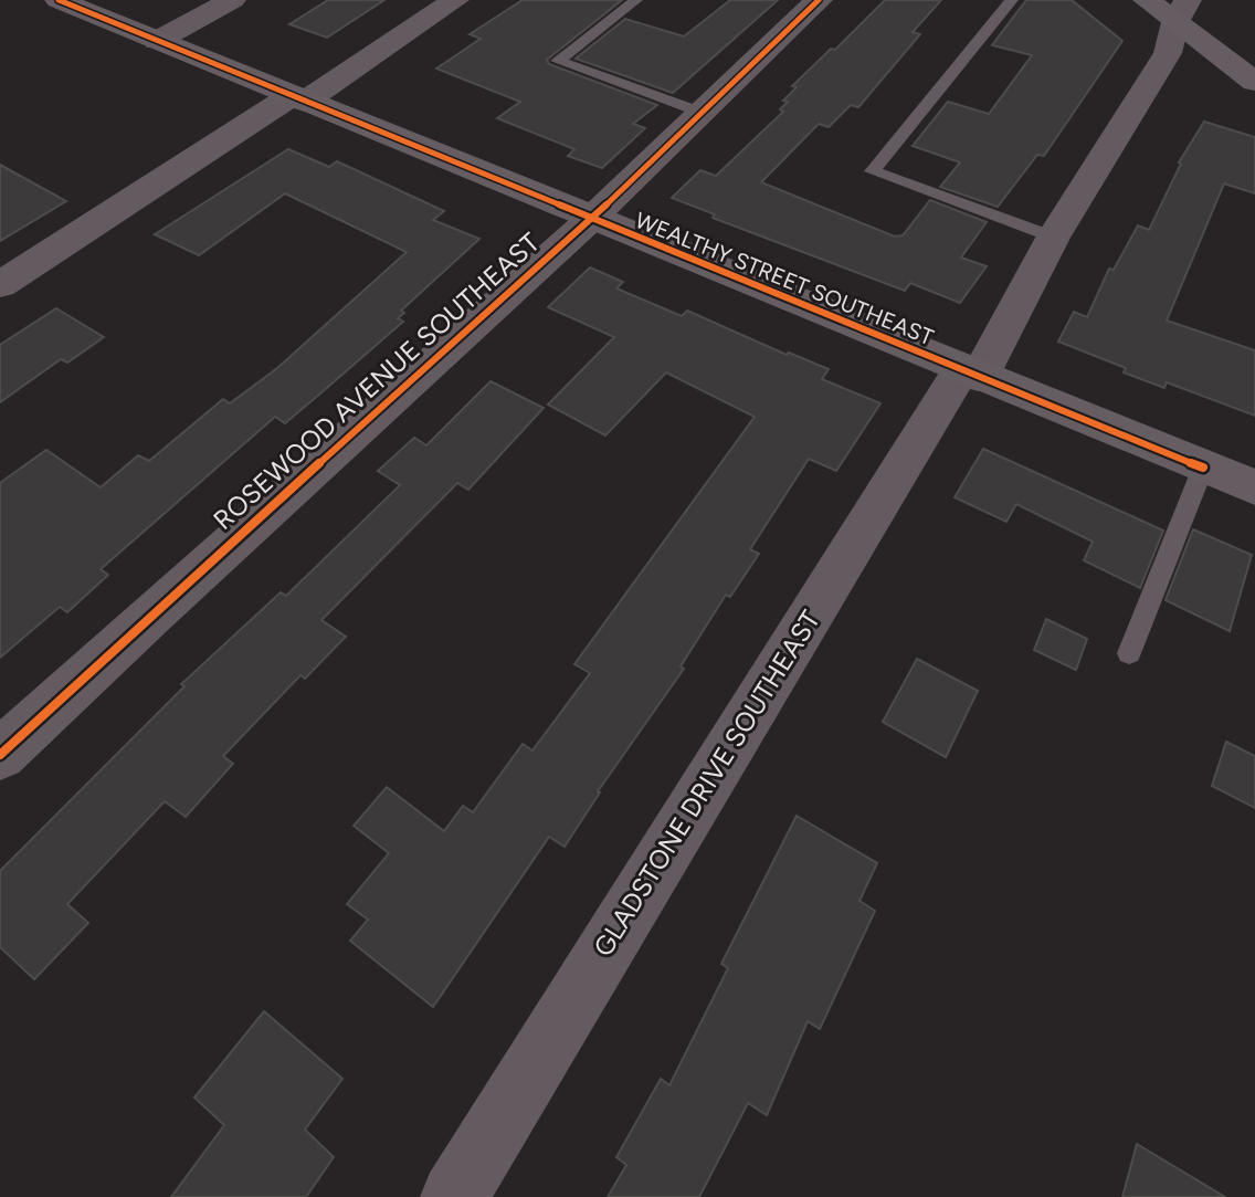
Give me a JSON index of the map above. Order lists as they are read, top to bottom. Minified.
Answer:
{"streets":{"main road":["WEALTHY STREET SOUTHEAST"],"street":["ROSEWOOD AVENUE SOUTHEAST","GLADSTONE DRIVE SOUTHEAST"]},"crossings":[["WEALTHY STREET SOUTHEAST","ROSEWOOD AVENUE SOUTHEAST"],["WEALTHY STREET SOUTHEAST","GLADSTONE DRIVE SOUTHEAST"]]}
